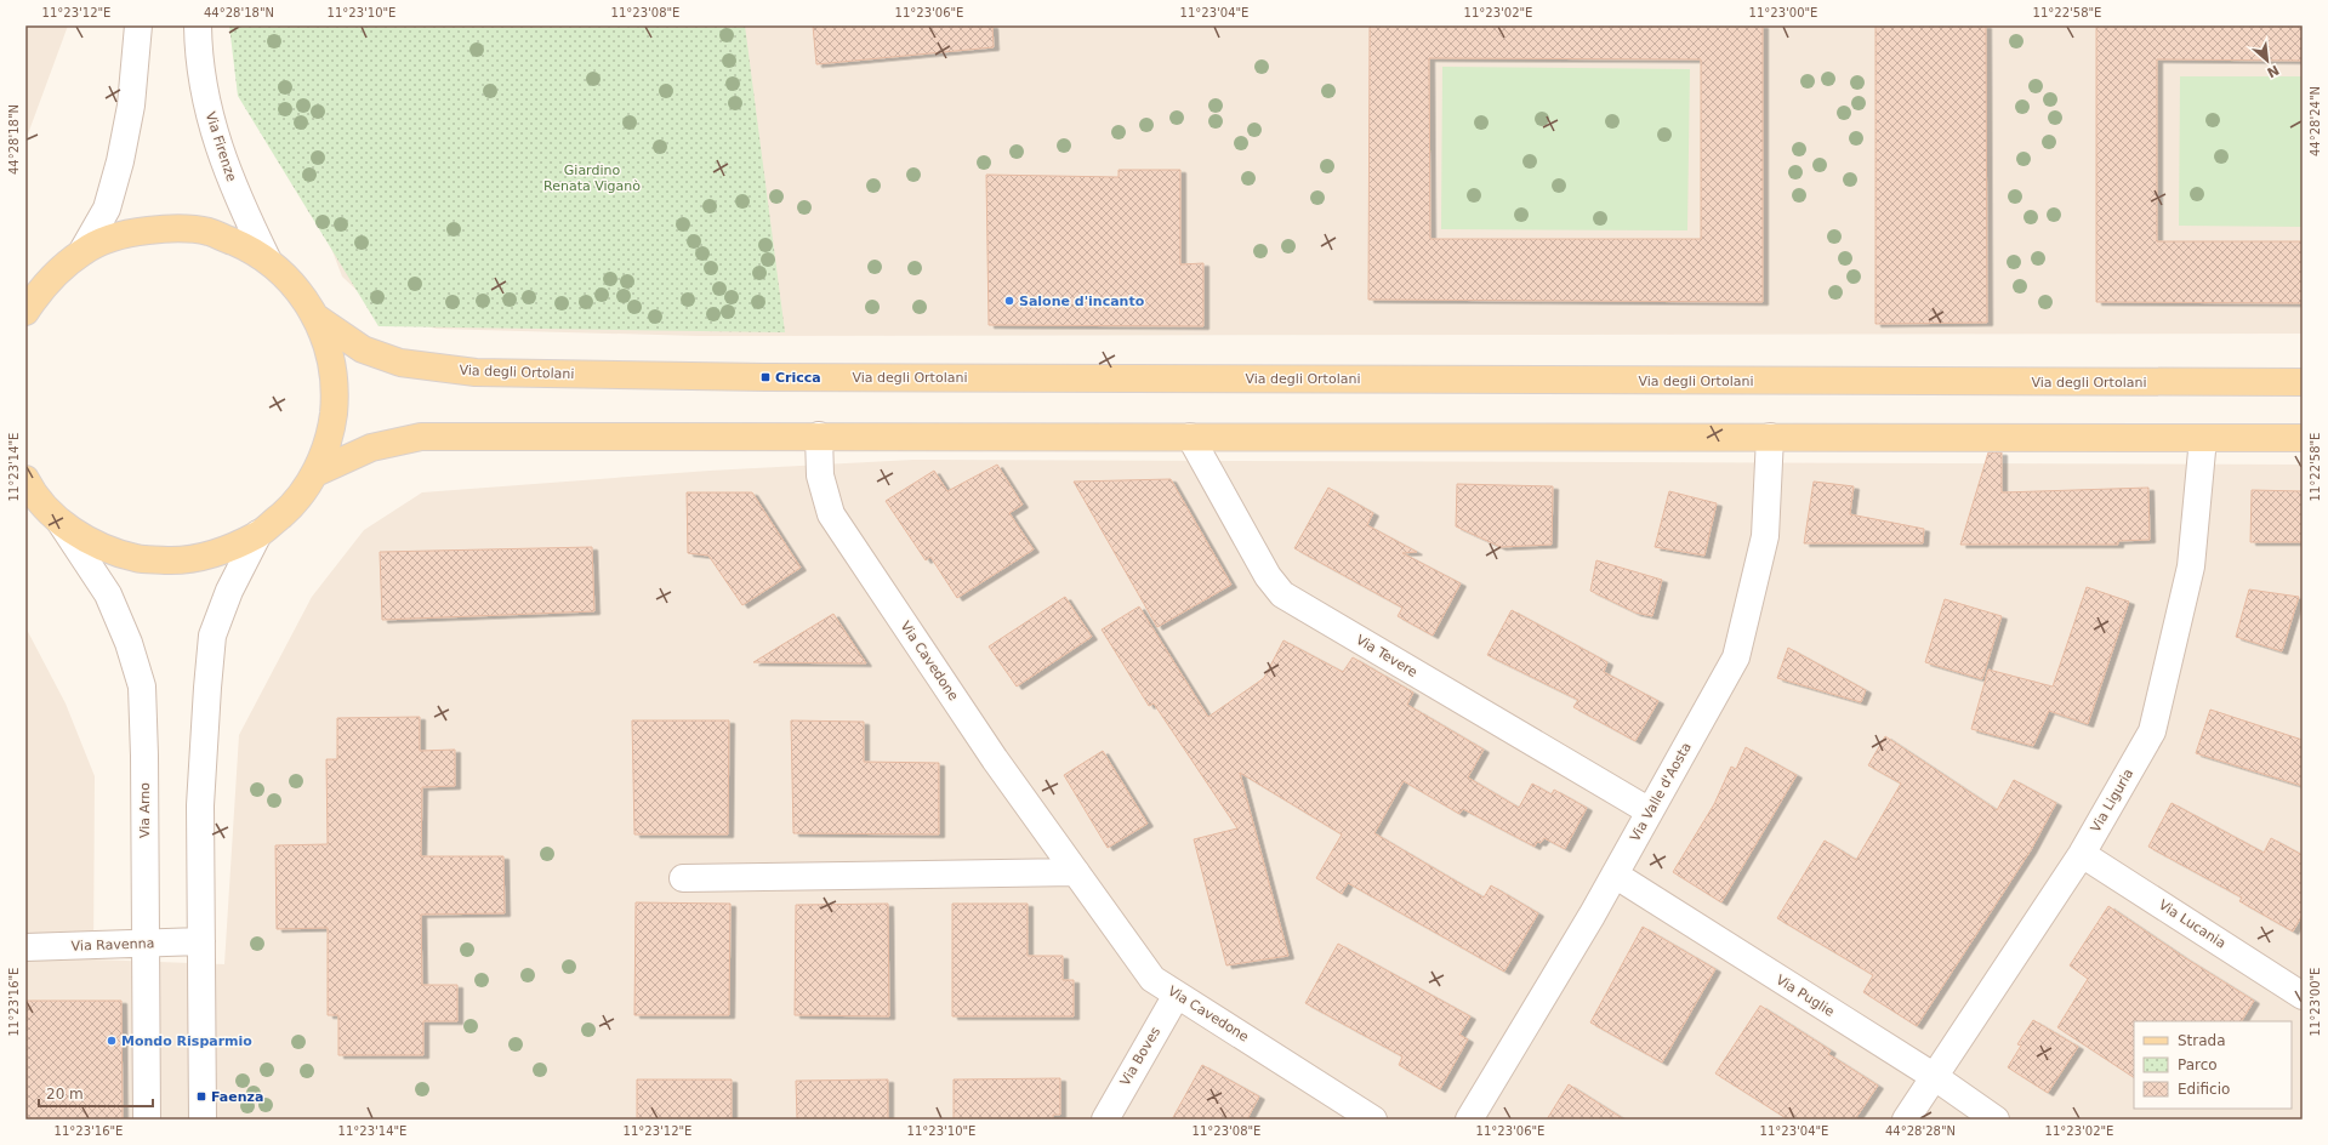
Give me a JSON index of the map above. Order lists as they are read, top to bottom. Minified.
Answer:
{"streets":{"main road":["Via degli Ortolani"],"street":["Via Firenze","Via Tevere","Via Cavedone","Via Valle d'Aosta","Via Liguria","Via Arno","Via Lucania","Via Ravenna","Via Puglie","Via Boves"]},"crossings":[["Via Tevere","Via Valle d'Aosta"],["Via Cavedone","Via Boves"],["Via Valle d'Aosta","Via Puglie"],["Via Liguria","Via Lucania"],["Via Liguria","Via Puglie"],["Via Arno","Via Ravenna"]],"parks":["Giardino Renata Viganò"],"places":{"other":["Salone d'incanto","Mondo Risparmio"],"transit":["Cricca","Faenza"]},"legend":["Strada","Parco","Edificio"],"scale_bar":"20 m","north":"bottom right","coordinates":["11°23'12\"E","44°28'18\"N","11°23'10\"E","11°23'08\"E","11°23'06\"E","11°23'04\"E","11°23'02\"E","11°23'00\"E","11°22'58\"E","44°28'24\"N","11°23'14\"E","11°23'16\"E","44°28'28\"N"]}
